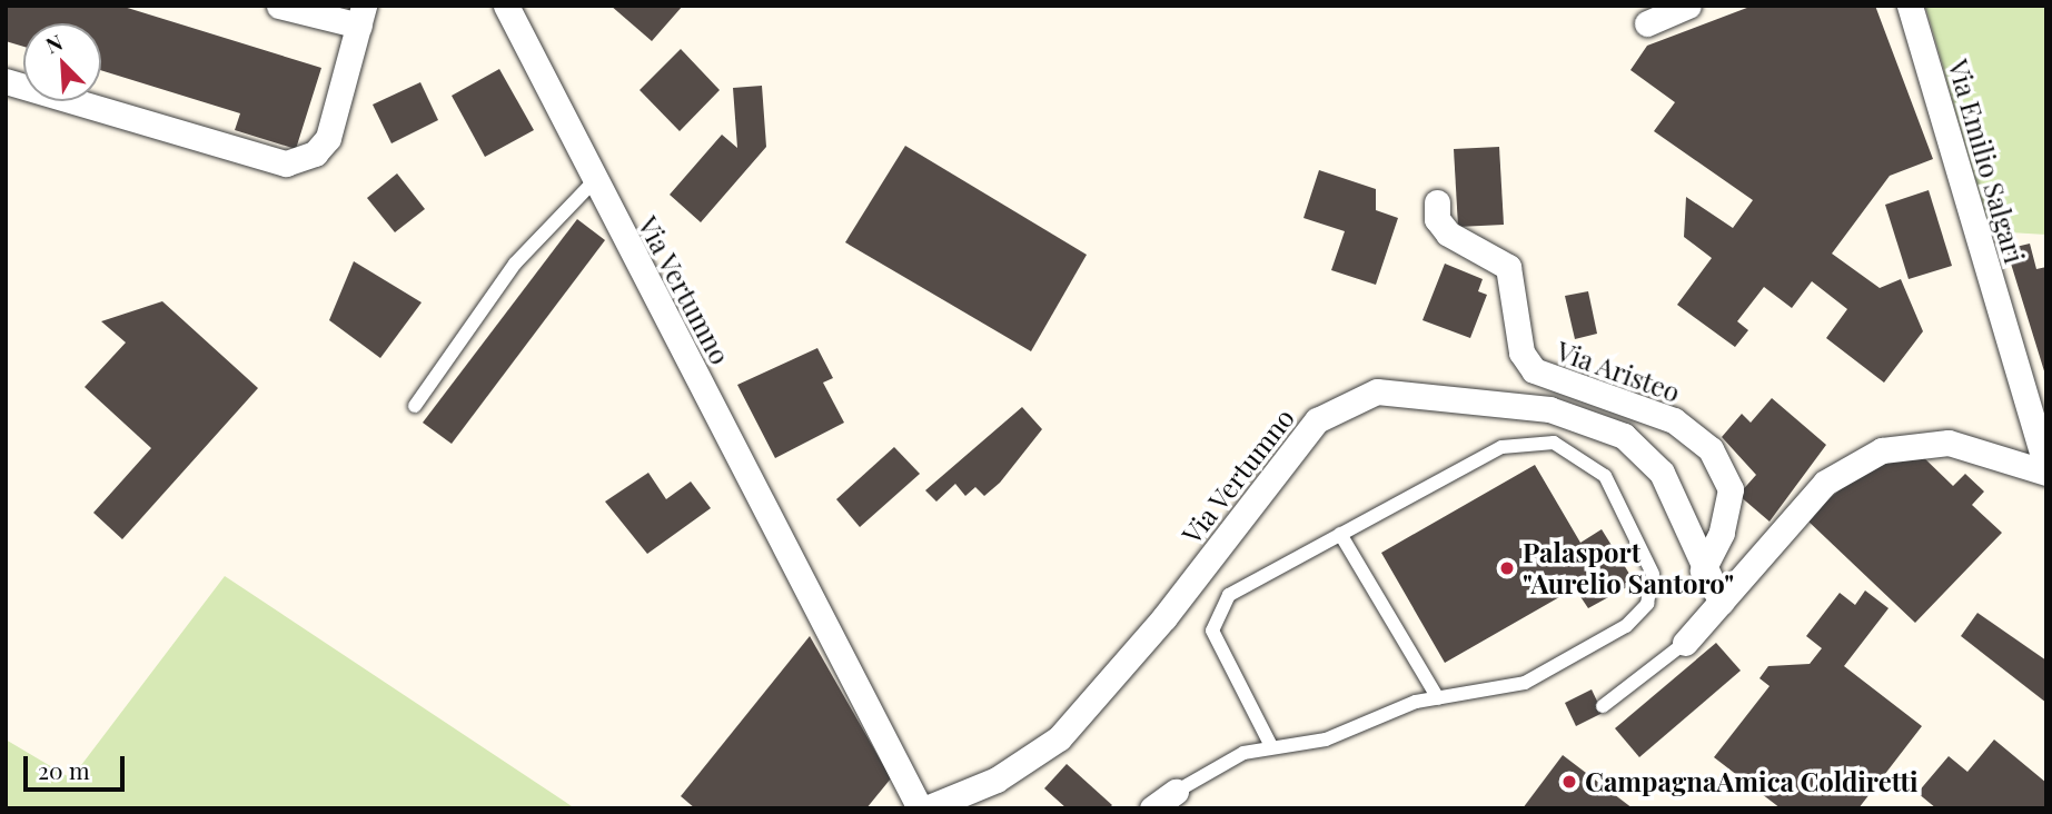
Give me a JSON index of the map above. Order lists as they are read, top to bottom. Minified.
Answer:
{"streets":{"street":["Via Emilio Salgari","Via Vertumno","Via Aristeo"]},"crossings":[["Via Vertumno","Via Aristeo"]],"places":["Palasport \"Aurelio Santoro\"","CampagnaAmica Coldiretti"],"scale_bar":"20 m","north":"top left"}
